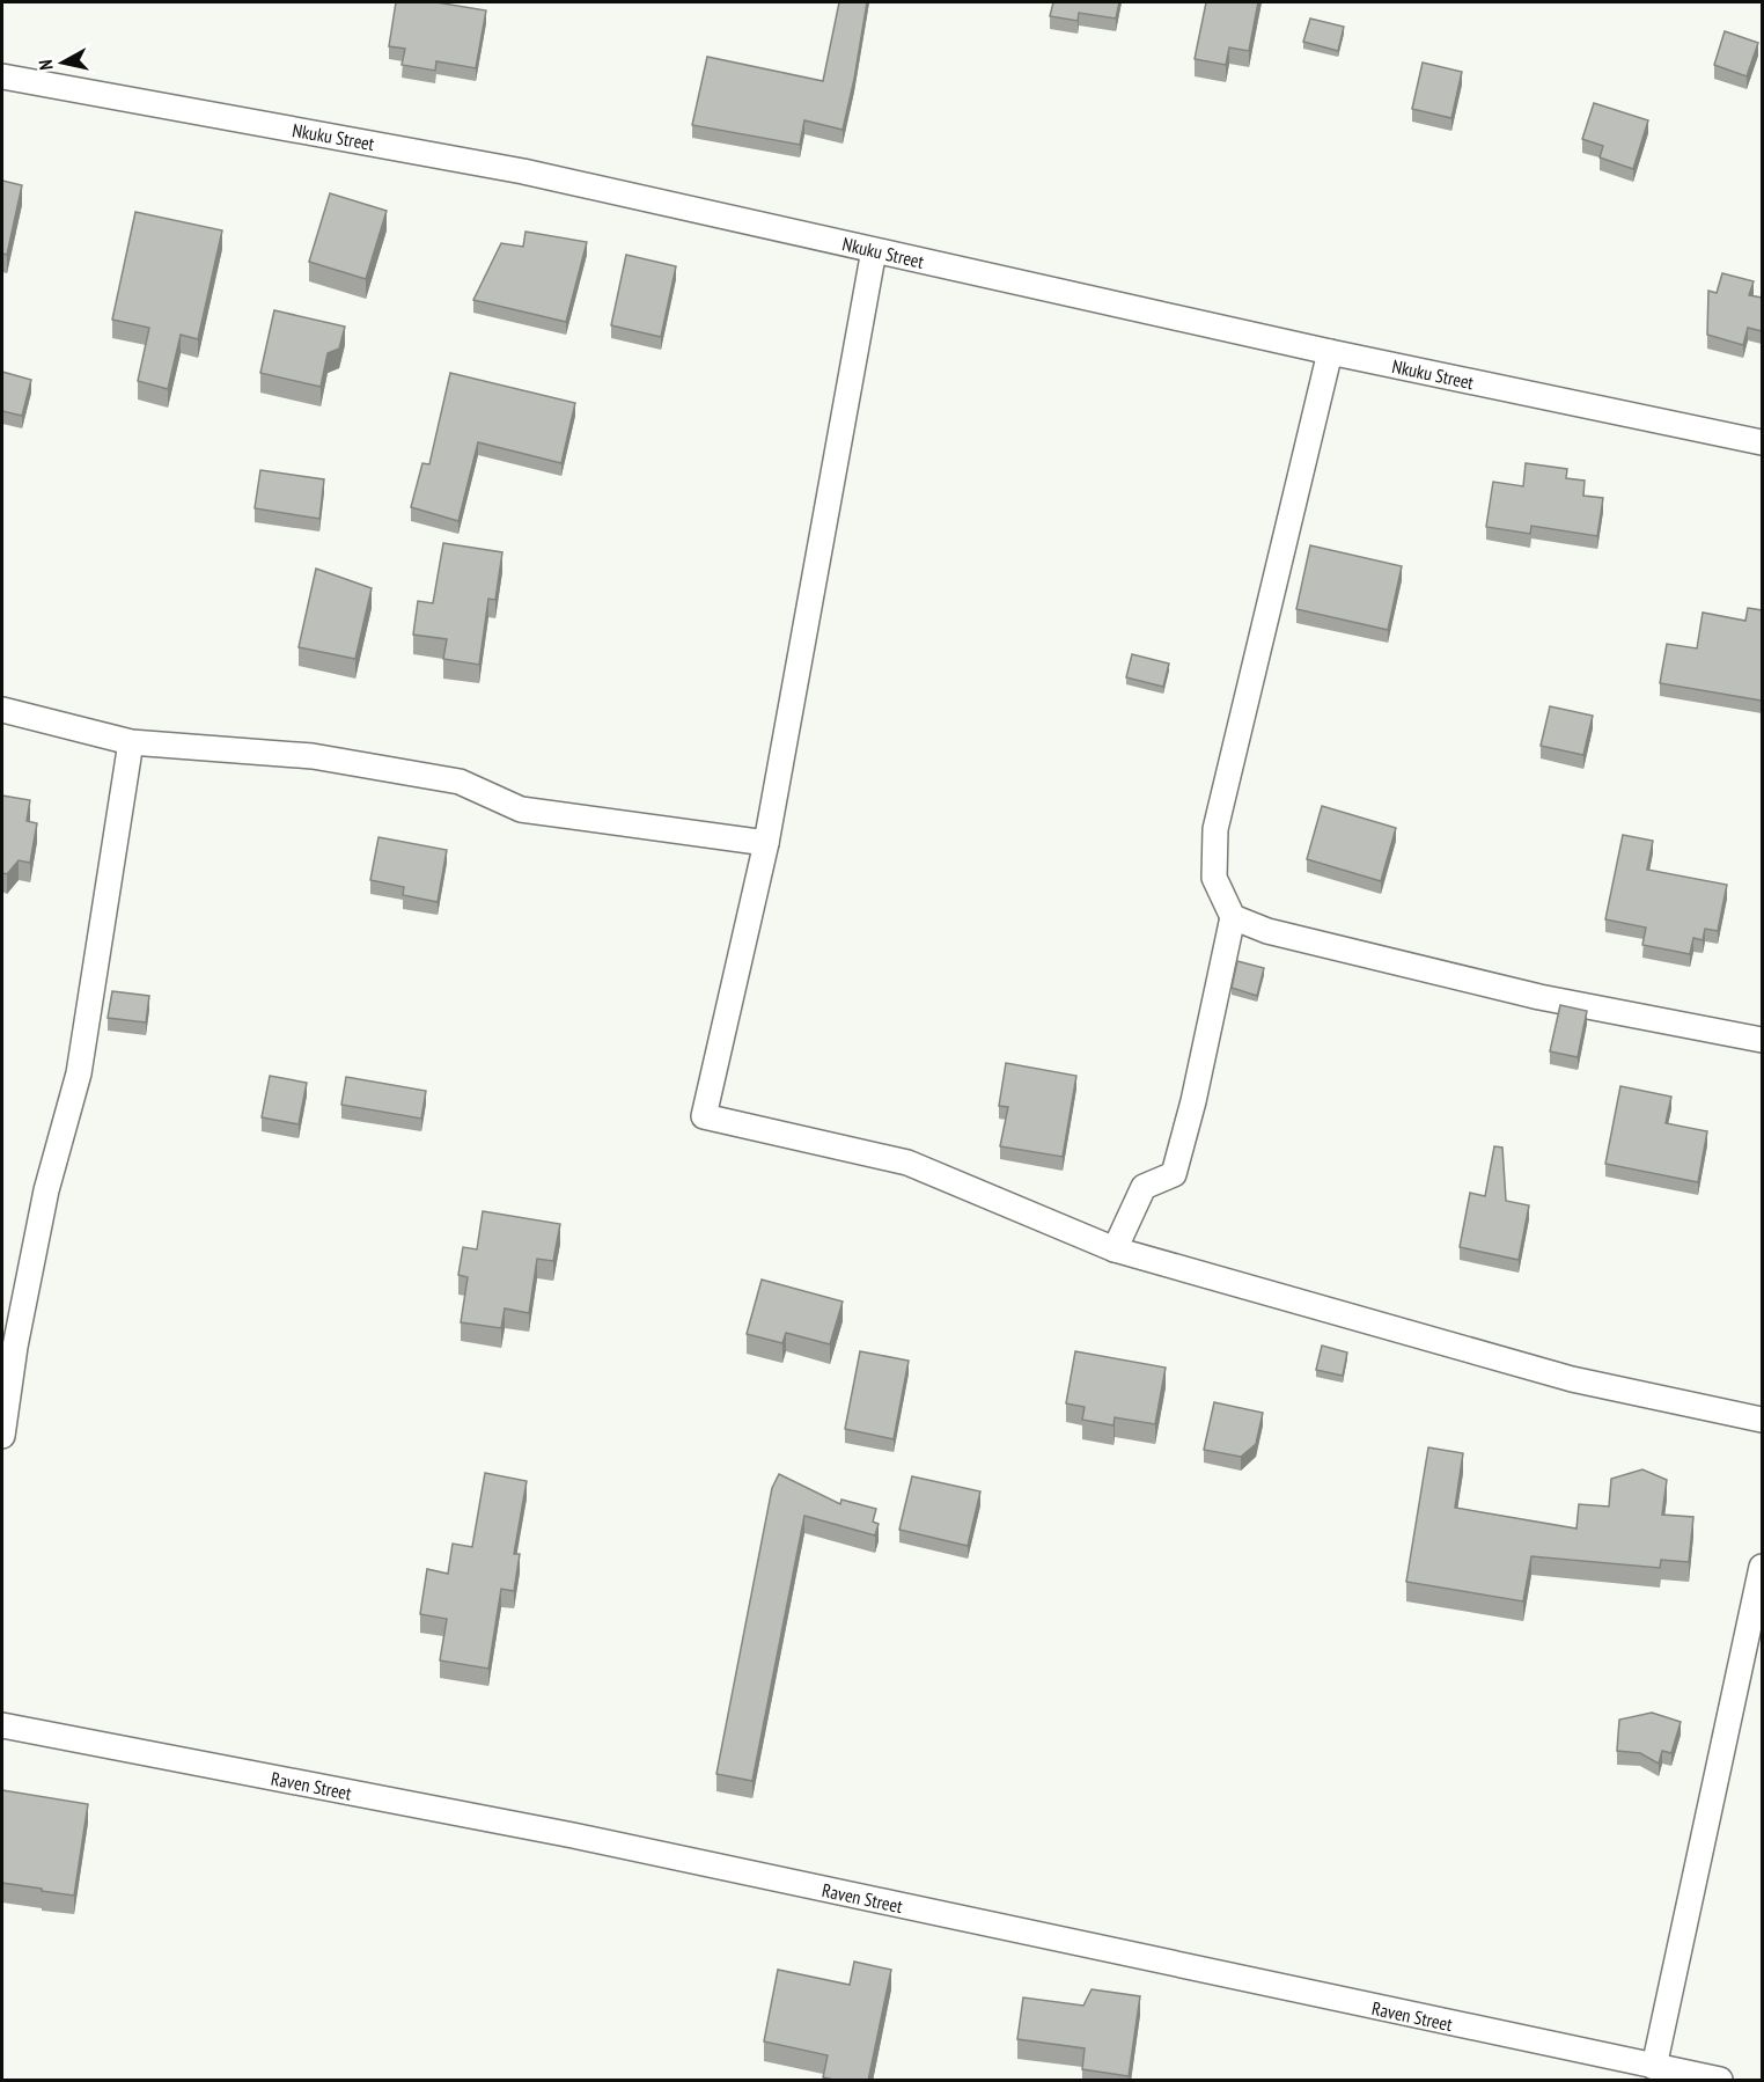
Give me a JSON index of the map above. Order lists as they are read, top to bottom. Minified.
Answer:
{"streets":{"street":["Nkuku Street","Raven Street"]},"north":"left"}
